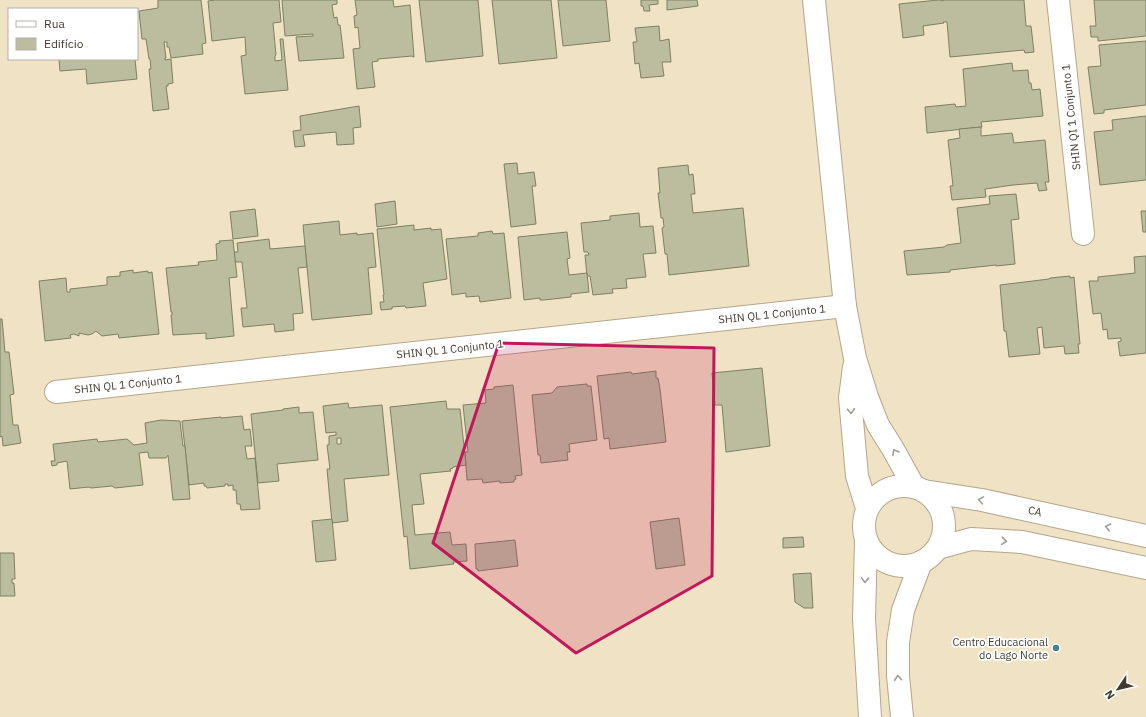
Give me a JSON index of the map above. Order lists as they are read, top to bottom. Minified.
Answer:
{"streets":{"street":["SHIN QI 1 Conjunto 1","SHIN QL 1 Conjunto 1","CA"]},"places":["Centro Educacional do Lago Norte"],"legend":["Rua","Edifício"],"north":"bottom left"}
